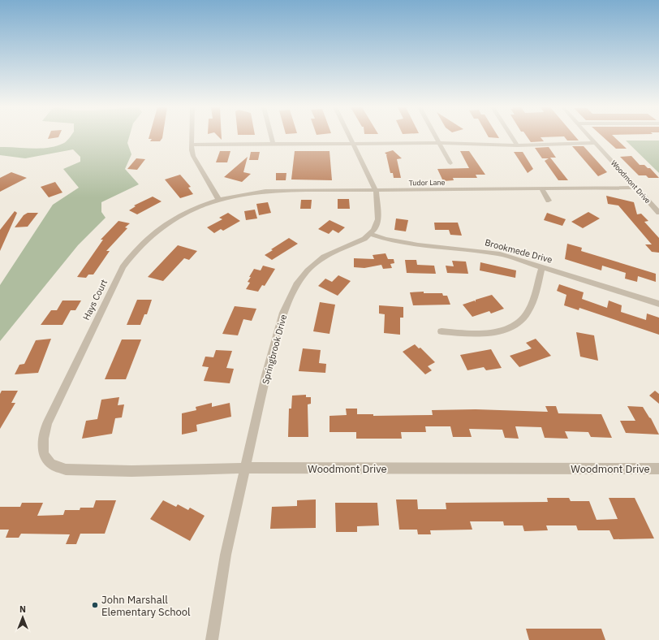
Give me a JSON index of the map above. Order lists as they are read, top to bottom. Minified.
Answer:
{"streets":{"street":["Woodmont Drive","Tudor Lane","Brookmede Drive","Hays Court","Springbrook Drive"]},"crossings":[["Woodmont Drive","Tudor Lane"],["Woodmont Drive","Hays Court"],["Woodmont Drive","Springbrook Drive"],["Tudor Lane","Hays Court"],["Tudor Lane","Springbrook Drive"],["Brookmede Drive","Springbrook Drive"]],"places":["John Marshall Elementary School"],"north":"top"}
